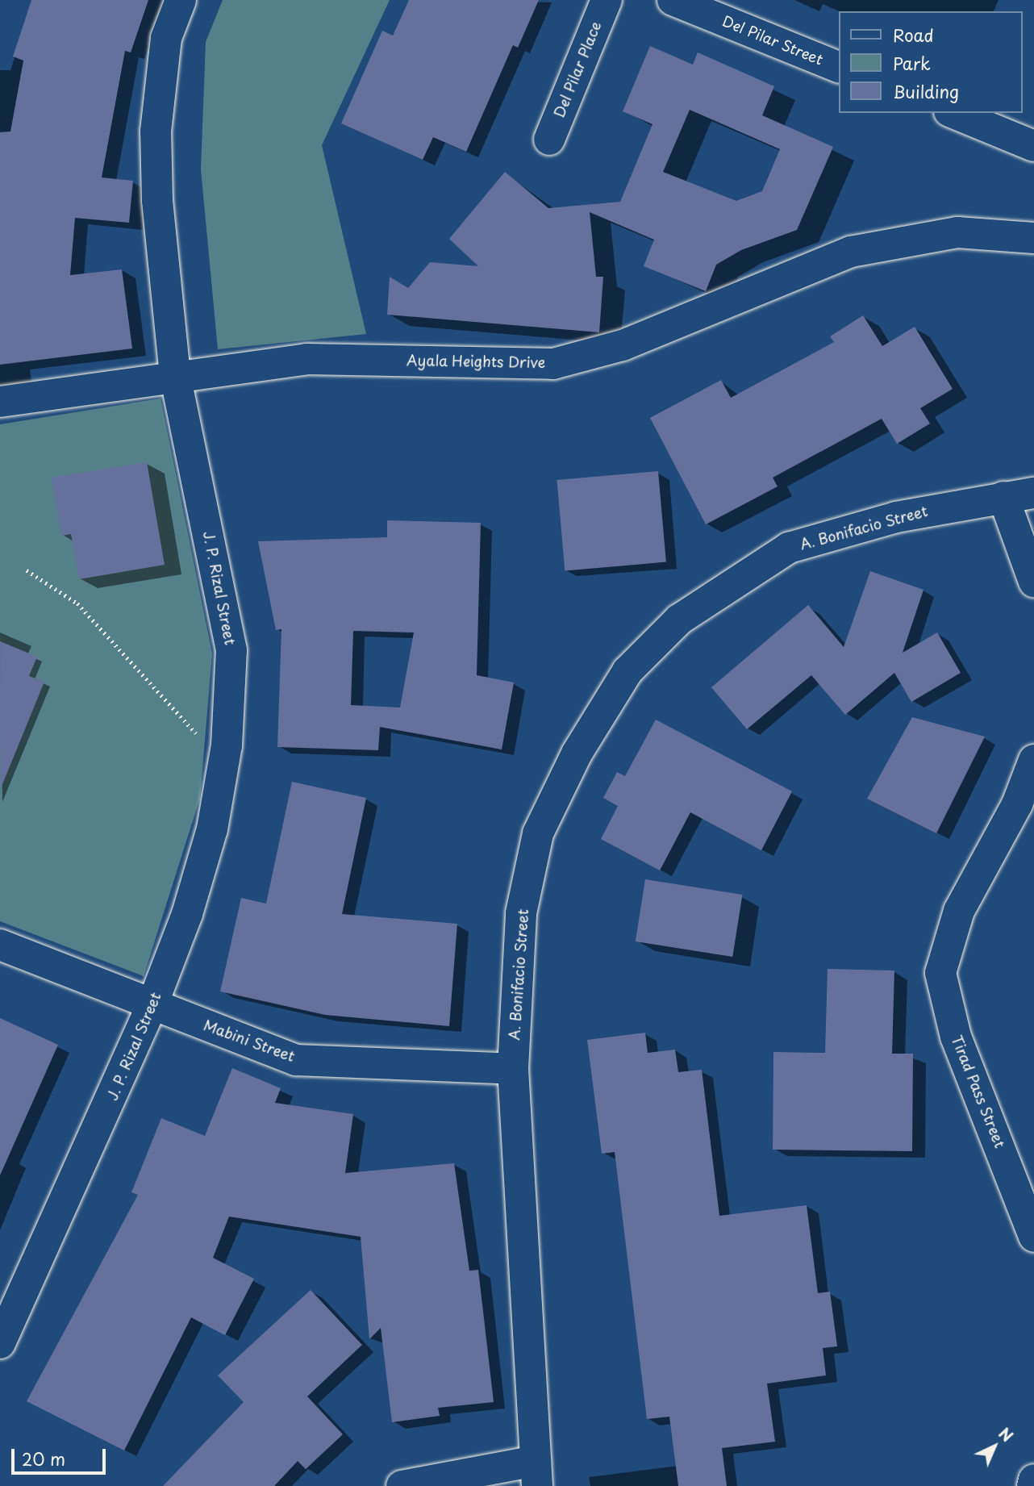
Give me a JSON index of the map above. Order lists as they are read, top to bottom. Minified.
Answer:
{"streets":{"street":["Del Pilar Street","Del Pilar Place","Ayala Heights Drive","A. Bonifacio Street","J. P. Rizal Street","Mabini Street","Tirad Pass Street"]},"crossings":[["Ayala Heights Drive","J. P. Rizal Street"],["A. Bonifacio Street","Mabini Street"],["J. P. Rizal Street","Mabini Street"]],"legend":["Road","Park","Building"],"scale_bar":"20 m","north":"top right"}
